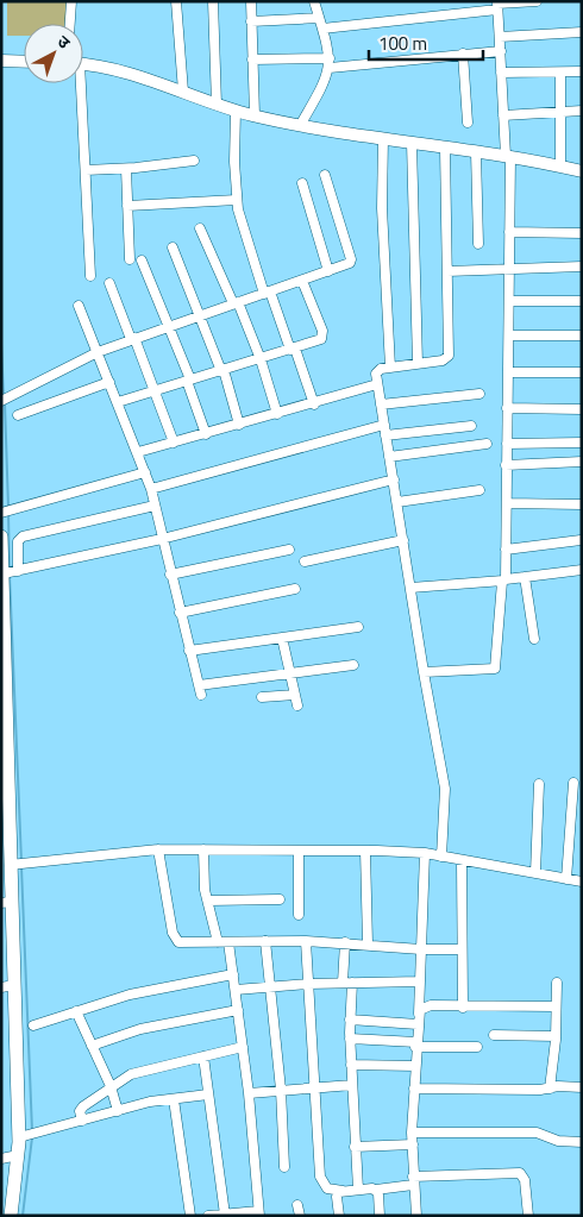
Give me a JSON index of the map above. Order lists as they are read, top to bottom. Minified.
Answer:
{"scale_bar":"100 m","north":"top right"}
